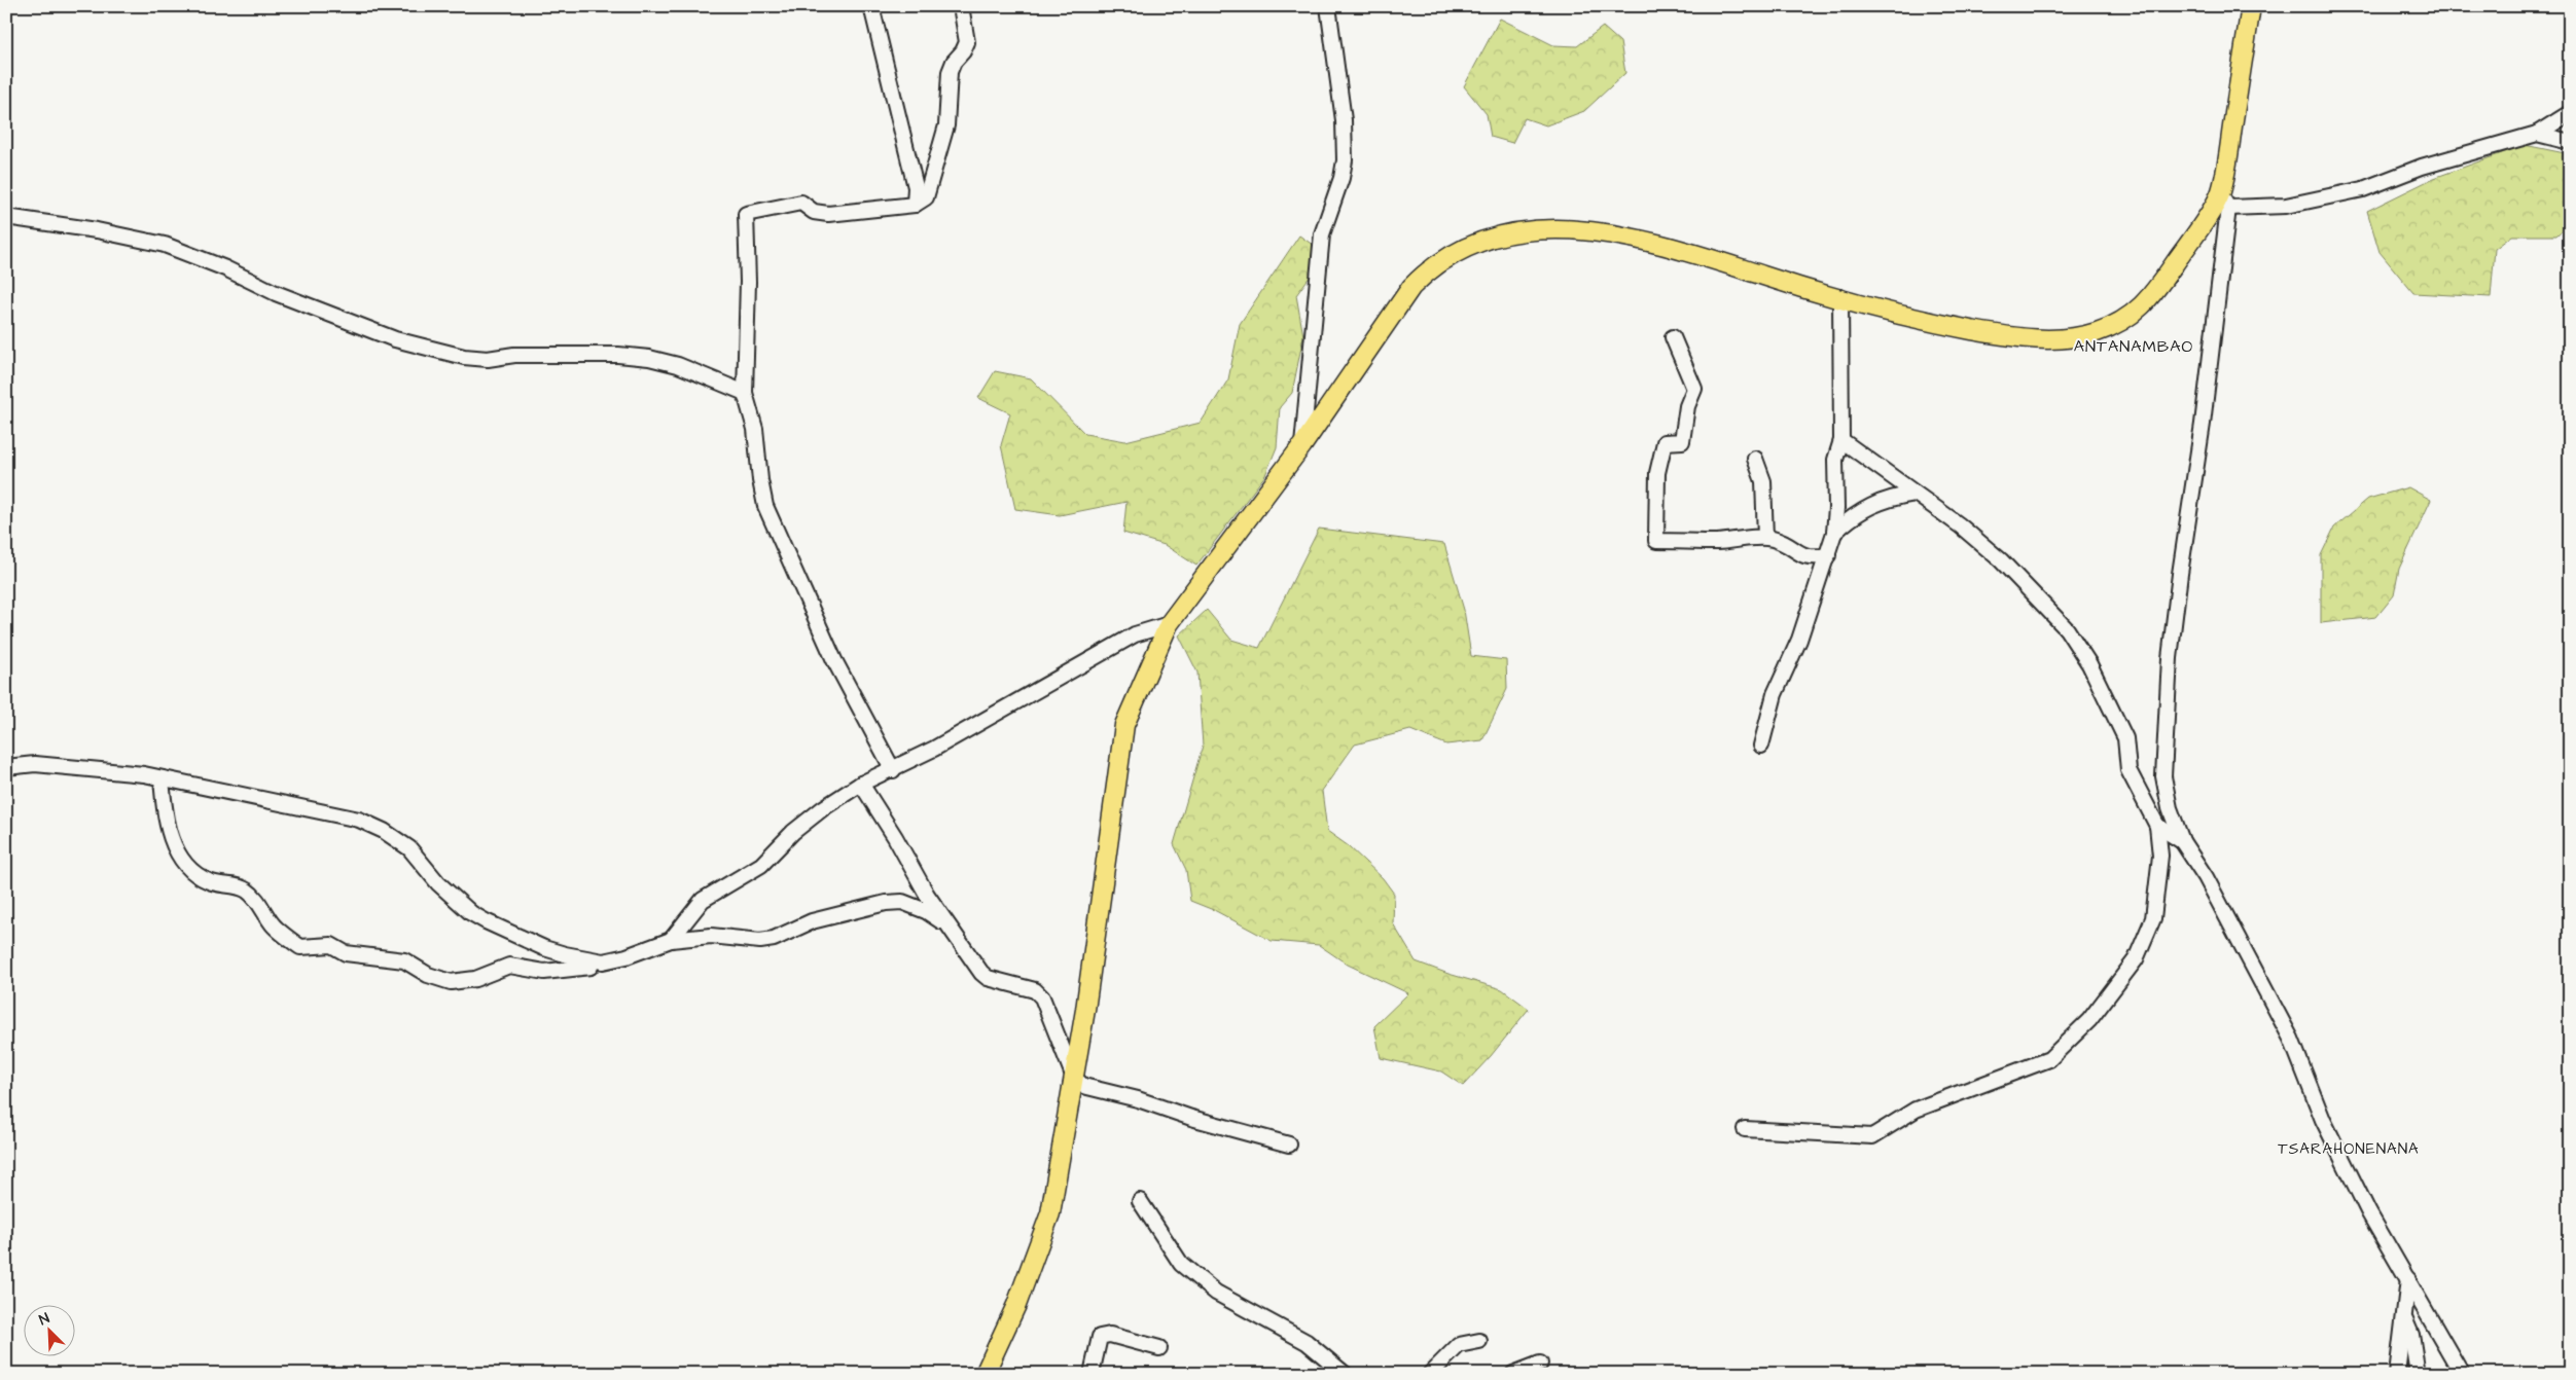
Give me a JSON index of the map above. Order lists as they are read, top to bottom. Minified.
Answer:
{"districts":["ANTANAMBAO","TSARAHONENANA"],"north":"top left"}
